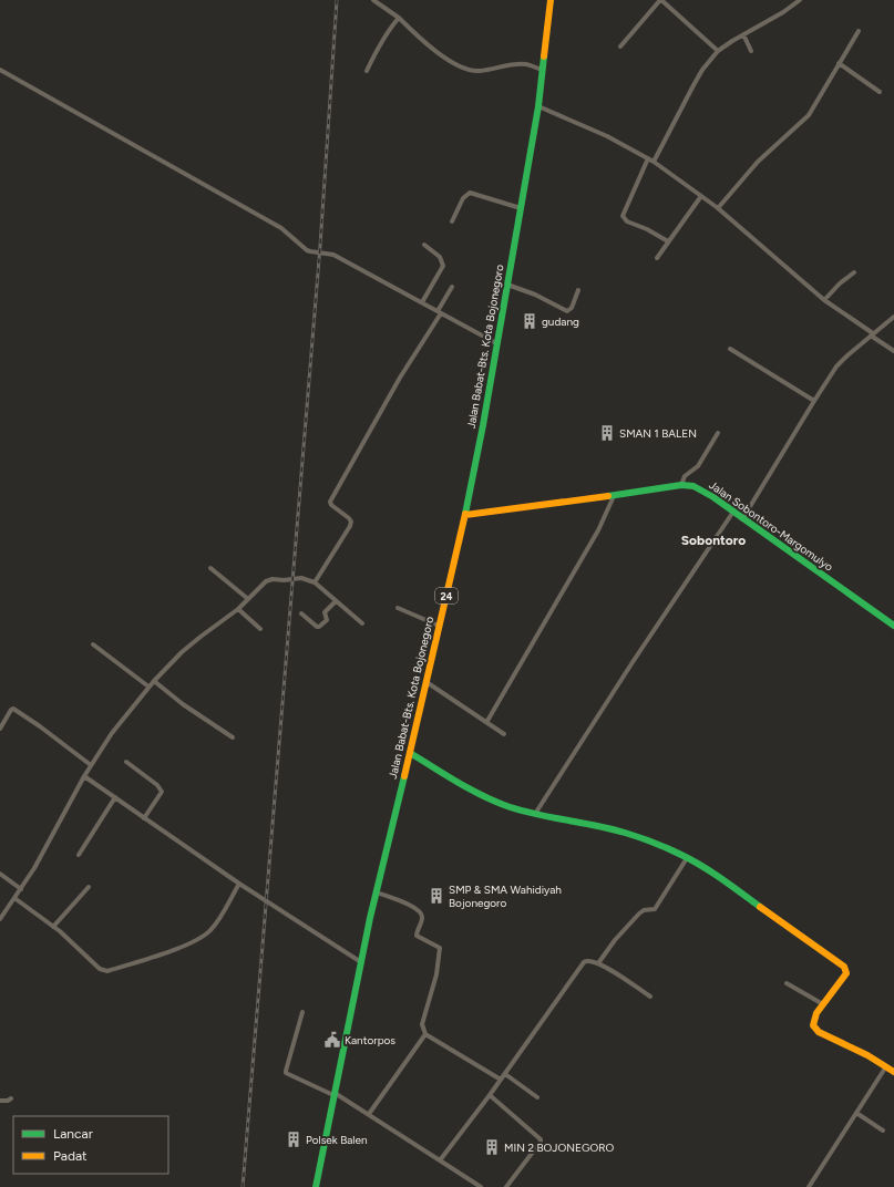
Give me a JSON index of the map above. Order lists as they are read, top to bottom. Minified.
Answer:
{"streets":{"main road":["Jalan Babat-Bts. Kota Bojonegoro","Jalan Sobontoro-Margomulyo","24"]},"crossings":[["Jalan Babat-Bts. Kota Bojonegoro","Jalan Sobontoro-Margomulyo"]],"districts":["Sobontoro"],"places":{"building":["gudang","SMAN 1 BALEN","SMP & SMA Wahidiyah Bojonegoro","Polsek Balen","MIN 2 BOJONEGORO"],"public building":["Kantorpos"]},"legend":["Lancar","Padat"]}
